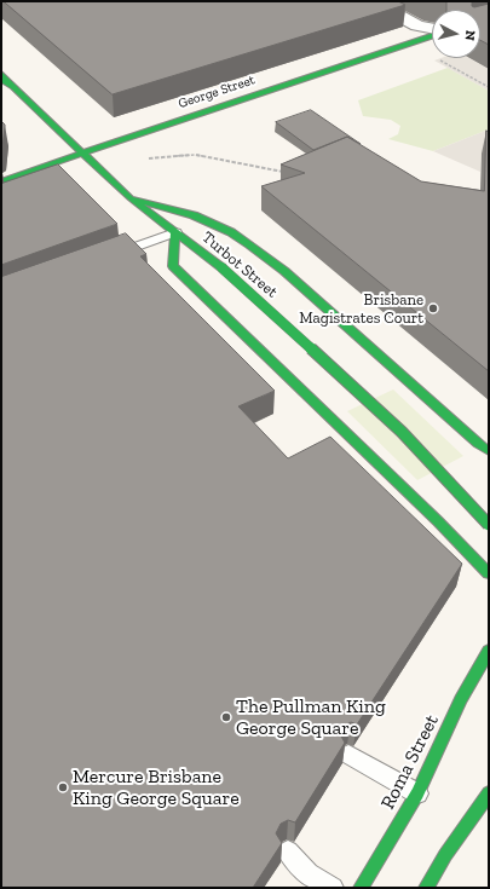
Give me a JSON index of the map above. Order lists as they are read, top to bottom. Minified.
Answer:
{"streets":{"main road":["George Street","Turbot Street","Roma Street"]},"crossings":[["George Street","Turbot Street"]],"places":["Brisbane Magistrates Court","The Pullman King George Square","Mercure Brisbane King George Square"],"north":"right"}
